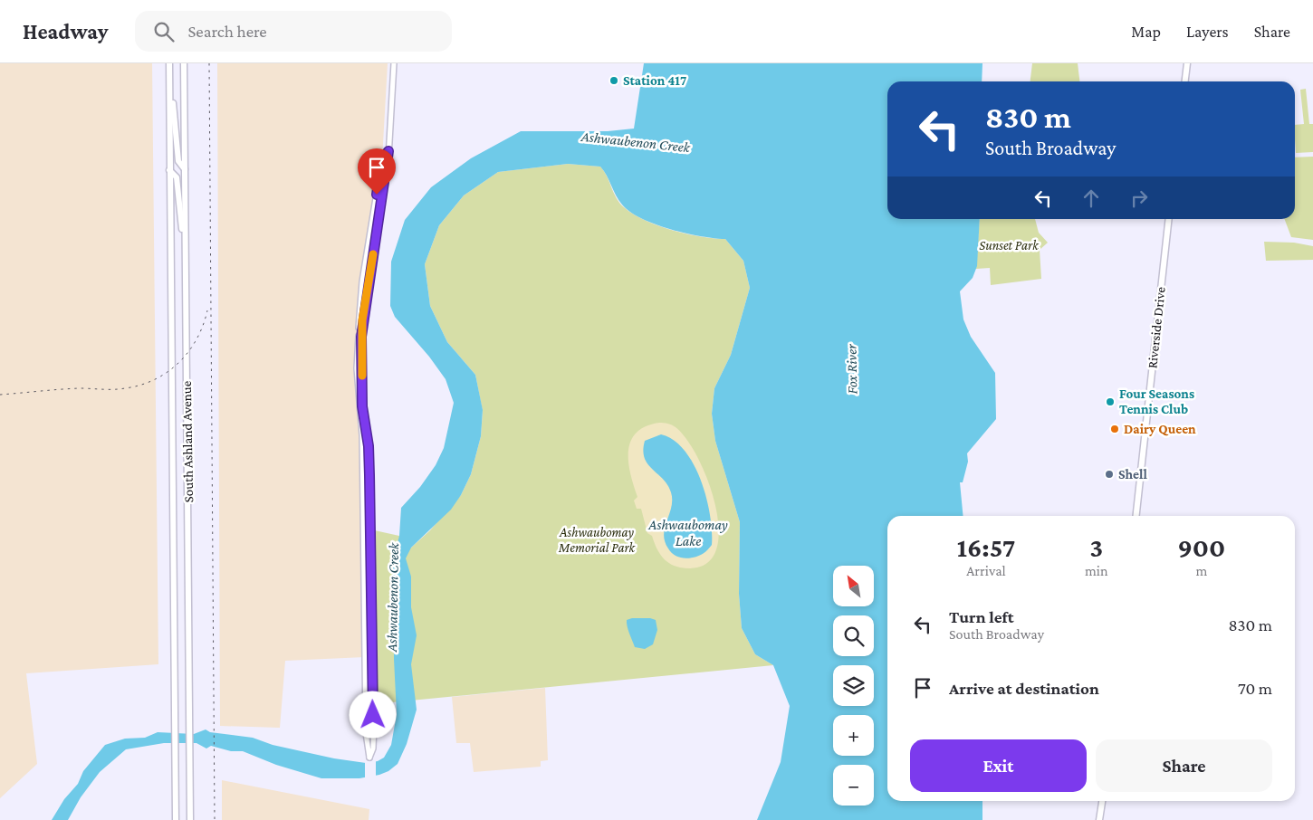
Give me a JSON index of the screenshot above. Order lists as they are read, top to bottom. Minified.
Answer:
{"streets":{"main road":["Riverside Drive","South Ashland Avenue"]},"water":["Ashwaubenon Creek","Fox River","Ashwaubomay Lake"],"parks":["Sunset Park","Ashwaubomay Memorial Park"],"places":["Station 417","Four Seasons Tennis Club","Dairy Queen","Shell"],"north":"top left","page":{"header":"Headway","search":"Search here","nav":["Map","Layers","Share"],"turn":["830 m","South Broadway"],"eta":["16:57","Arrival","3","min","900","m"],"map_buttons":["+","−"],"list":[{"name":"Turn left","note":"South Broadway","value":"830 m"},{"name":"Arrive at destination","value":"70 m"}],"buttons":["Exit","Share"]}}
